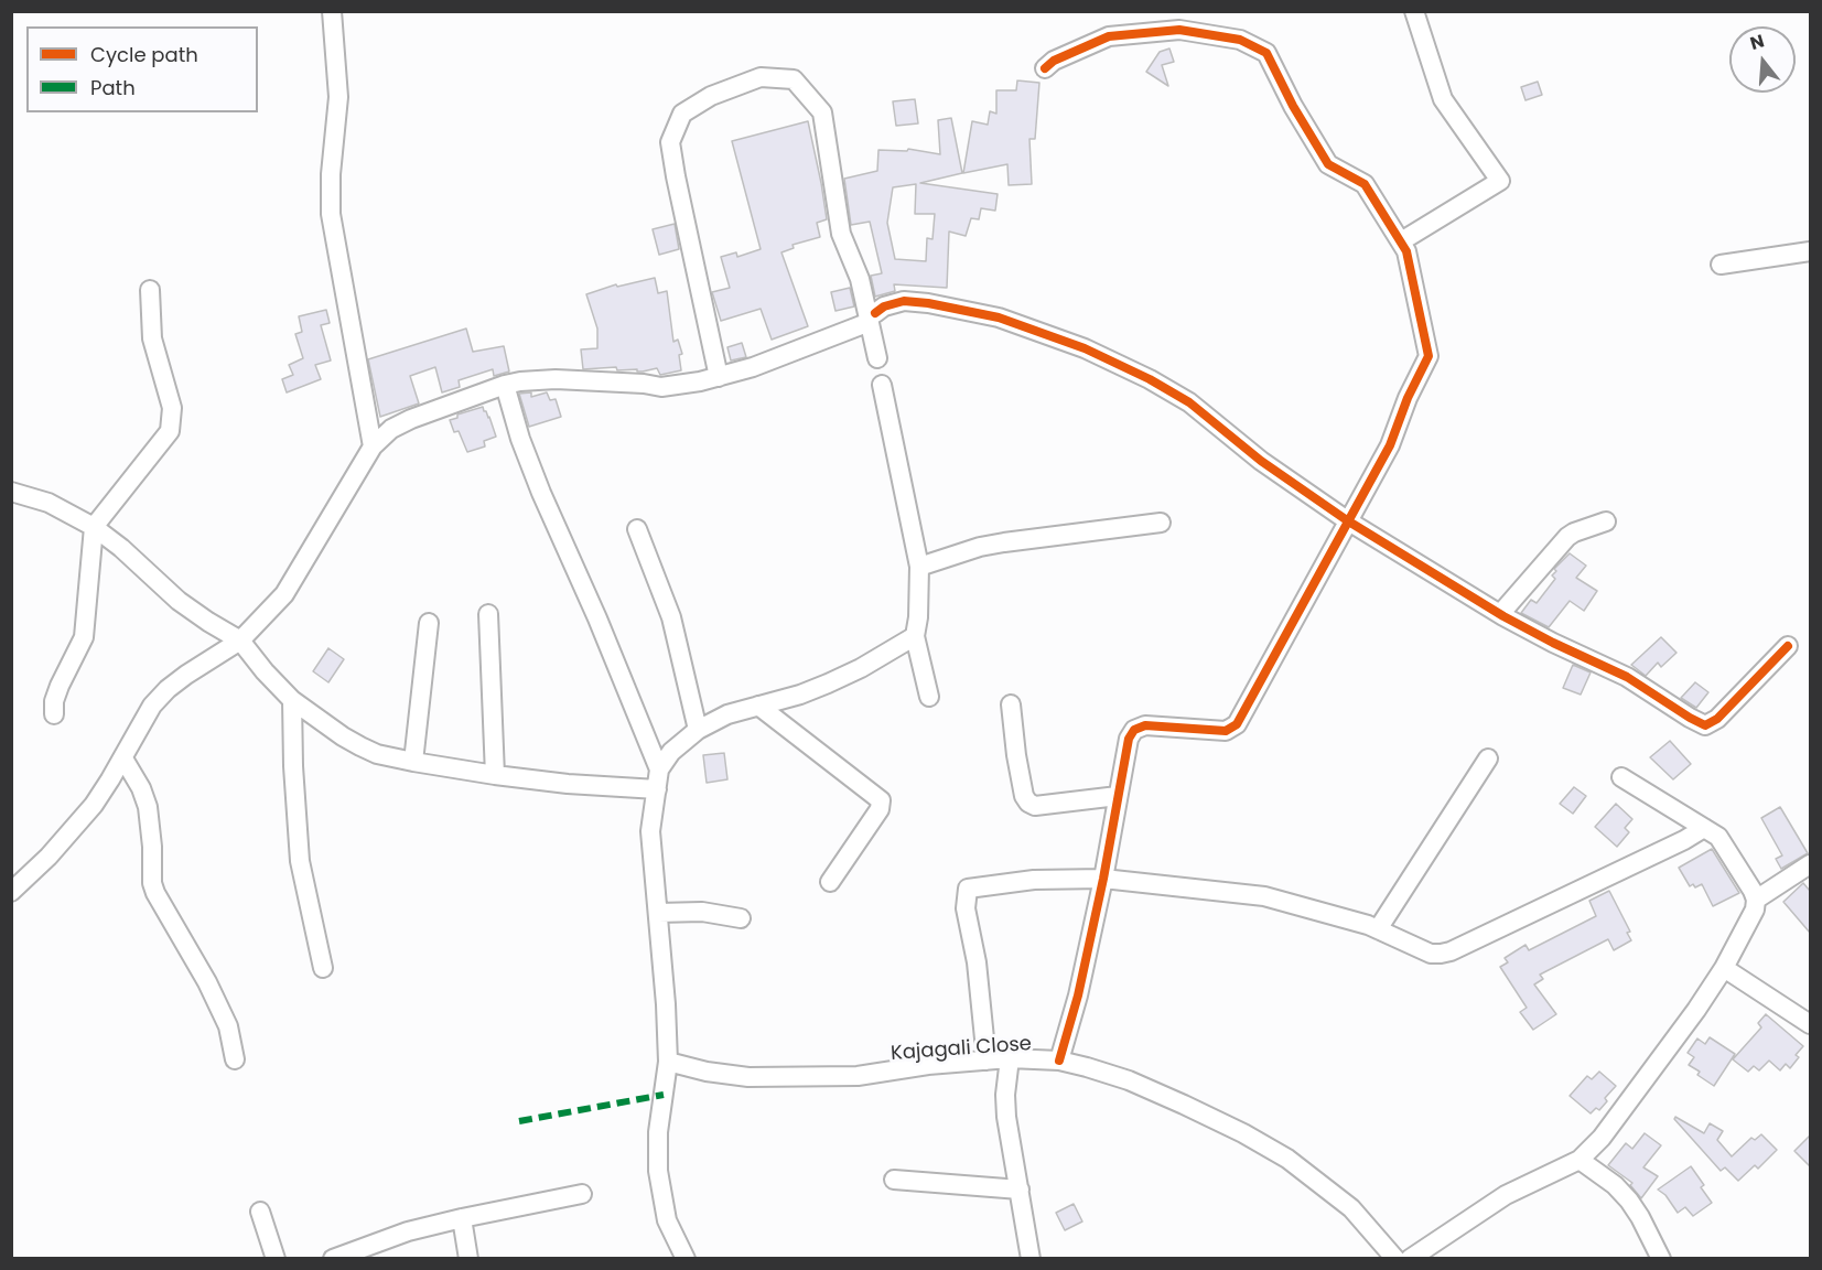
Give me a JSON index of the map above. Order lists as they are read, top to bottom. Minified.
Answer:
{"streets":{"street":["Kajagali Close"]},"legend":["Cycle path","Path"],"north":"top"}
